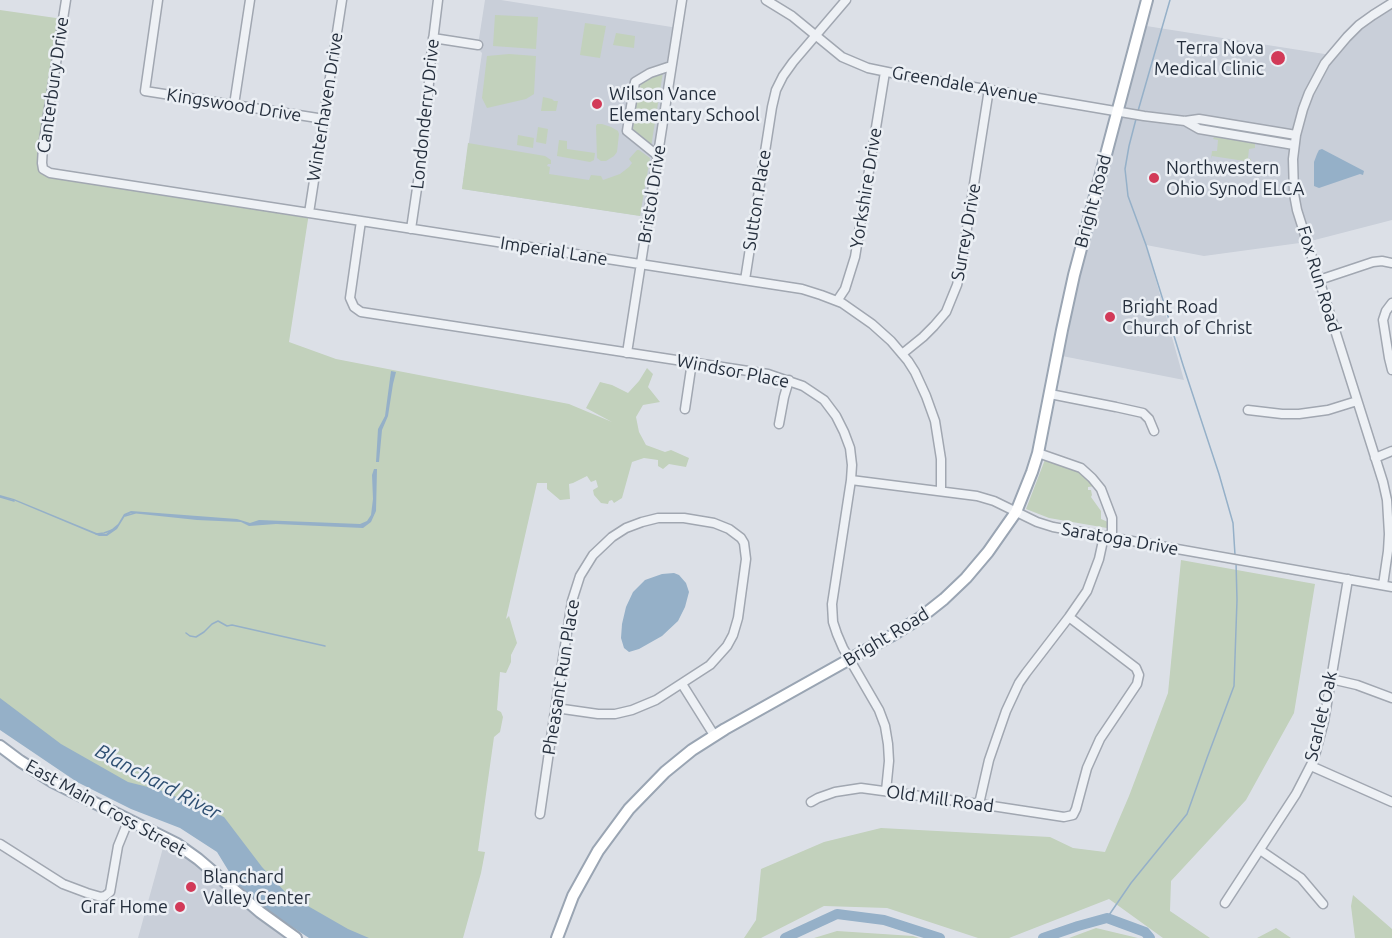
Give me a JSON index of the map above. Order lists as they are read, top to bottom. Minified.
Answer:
{"streets":{"main road":["Bright Road","East Main Cross Street"],"street":["Canterbury Drive","Greendale Avenue","Kingswood Drive","Winterhaven Drive","Londonderry Drive","Yorkshire Drive","Bristol Drive","Sutton Place","Surrey Drive","Imperial Lane","Fox Run Road","Windsor Place","Saratoga Drive","Pheasant Run Place","Scarlet Oak","Old Mill Road"]},"crossings":[["Canterbury Drive","Imperial Lane"],["Greendale Avenue","Yorkshire Drive"],["Greendale Avenue","Sutton Place"],["Greendale Avenue","Bright Road"],["Greendale Avenue","Surrey Drive"],["Greendale Avenue","Fox Run Road"],["Kingswood Drive","Winterhaven Drive"],["Winterhaven Drive","Imperial Lane"],["Londonderry Drive","Imperial Lane"],["Yorkshire Drive","Imperial Lane"],["Bristol Drive","Imperial Lane"],["Bristol Drive","Windsor Place"],["Sutton Place","Imperial Lane"],["Bright Road","Windsor Place"],["Bright Road","Saratoga Drive"],["Surrey Drive","Imperial Lane"],["Imperial Lane","Windsor Place"],["Imperial Lane","Saratoga Drive"],["Fox Run Road","Saratoga Drive"],["Windsor Place","Saratoga Drive"],["Windsor Place","Old Mill Road"],["Saratoga Drive","Scarlet Oak"]],"water":["Blanchard River"],"places":["Terra Nova Medical Clinic","Wilson Vance Elementary School","Northwestern Ohio Synod ELCA","Bright Road Church of Christ","Blanchard Valley Center","Graf Home"]}
